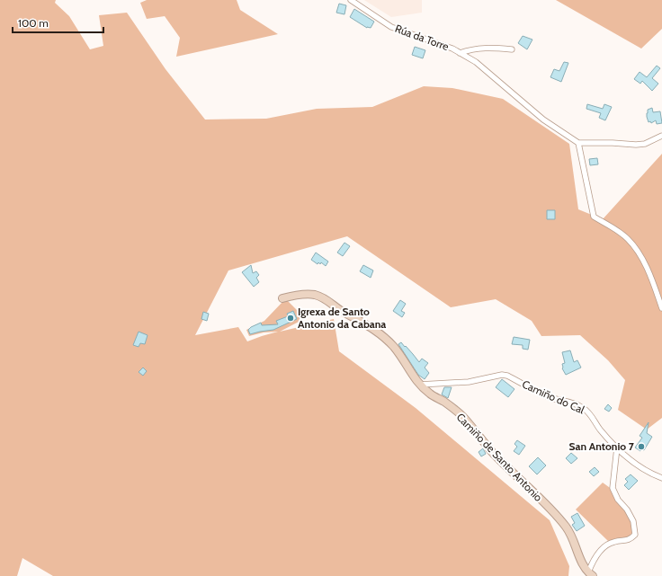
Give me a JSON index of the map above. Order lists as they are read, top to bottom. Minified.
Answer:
{"streets":{"street":["Rúa da Torre","Camiño do Cal","Camiño de Santo Antonio"]},"crossings":[["Camiño do Cal","Camiño de Santo Antonio"]],"places":["Igrexa de Santo Antonio da Cabana","San Antonio 7"],"scale_bar":"100 m"}
